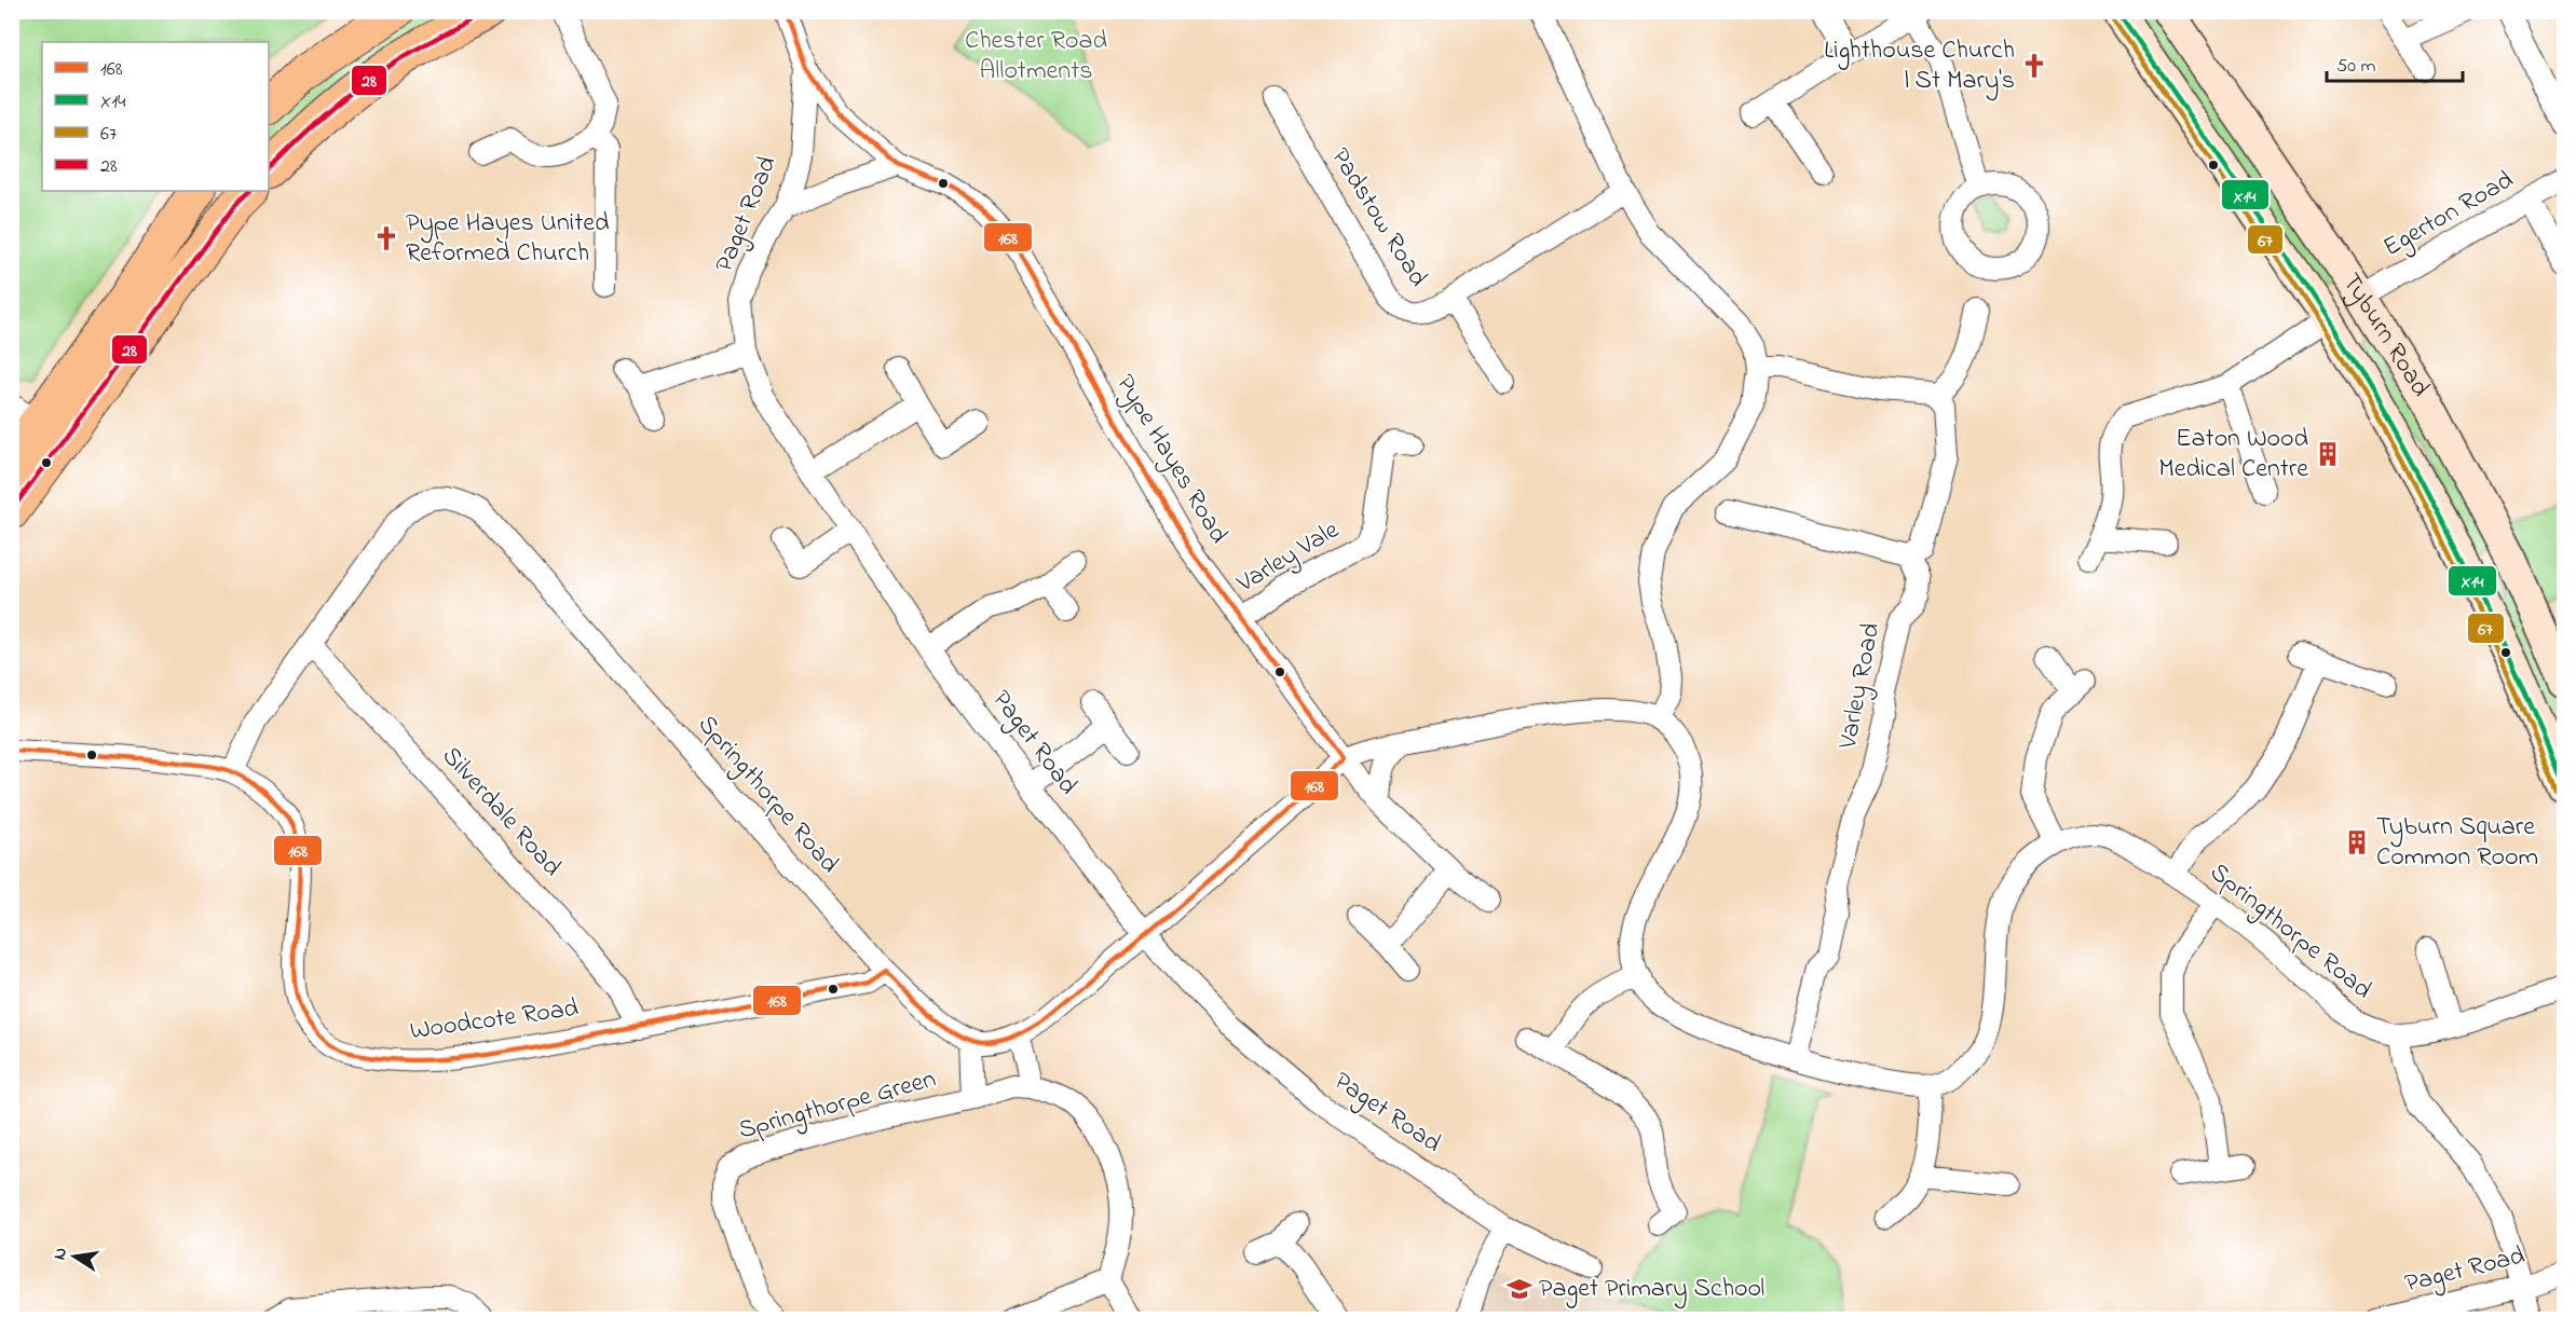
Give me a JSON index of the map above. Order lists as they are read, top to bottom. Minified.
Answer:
{"streets":{"main road":["Tyburn Road"],"street":["Paget Road","Egerton Road","Padstow Road","Pype Hayes Road","Varley Vale","Varley Road","Springthorpe Road","Silverdale Road","Woodcote Road","Springthorpe Green"]},"crossings":[["Paget Road","Pype Hayes Road"],["Egerton Road","Tyburn Road"],["Pype Hayes Road","Varley Vale"],["Springthorpe Road","Silverdale Road"],["Springthorpe Road","Woodcote Road"],["Springthorpe Road","Springthorpe Green"],["Silverdale Road","Woodcote Road"]],"parks":["Chester Road Allotments"],"places":{"church":["Lighthouse Church | St Mary's","Pype Hayes United Reformed Church"],"building":["Eaton Wood Medical Centre","Tyburn Square Common Room"],"school or university":["Paget Primary School"]},"lines":["transit line 168","transit line X14","transit line 28","transit line 67"],"legend":["168","X14","67","28"],"scale_bar":"50 m","north":"left"}
